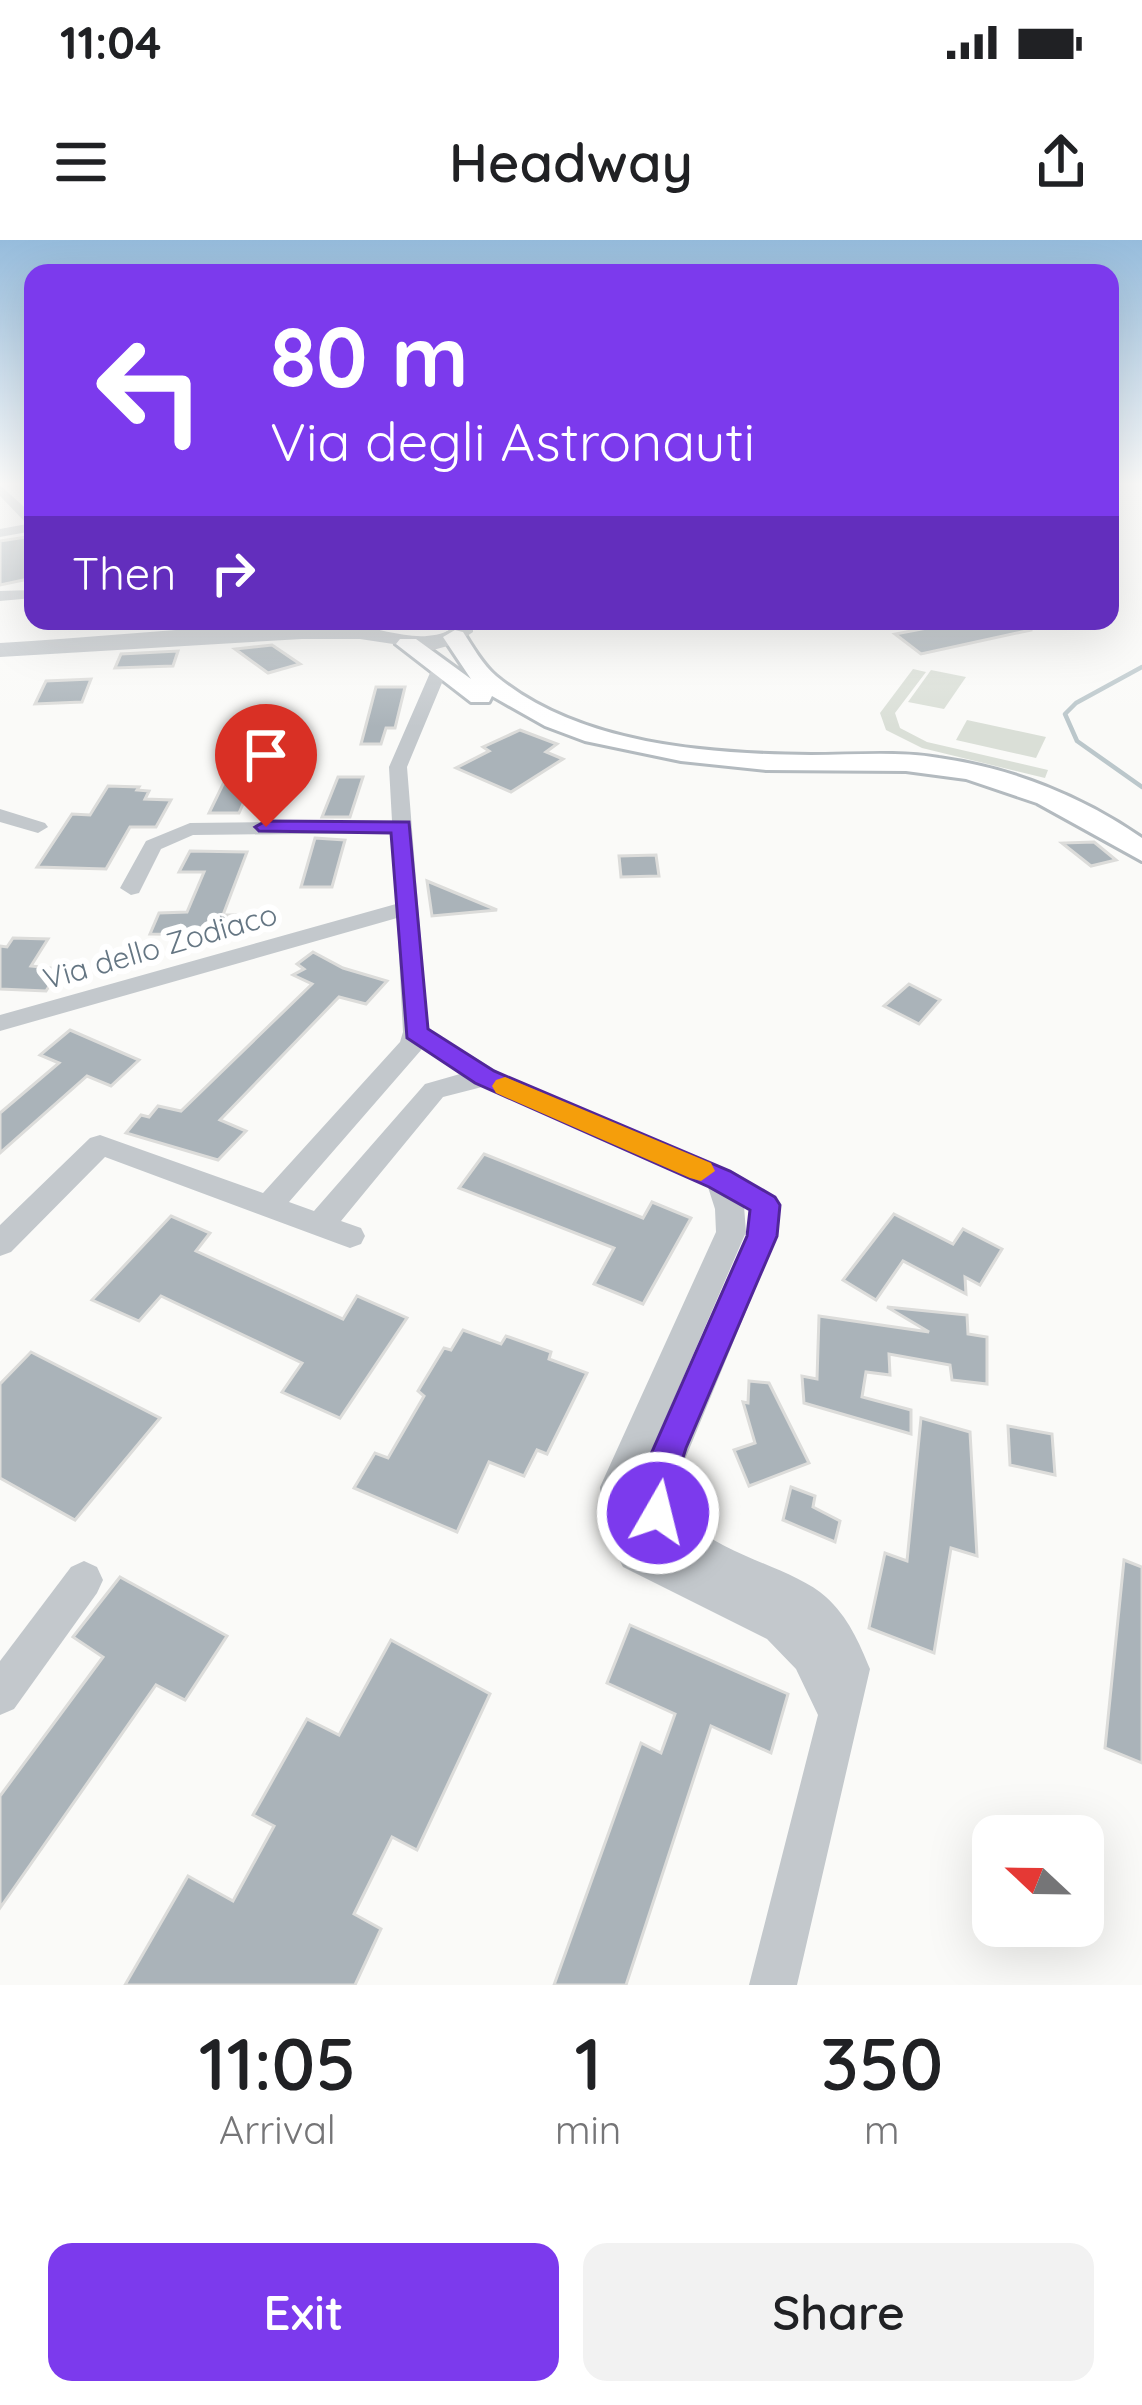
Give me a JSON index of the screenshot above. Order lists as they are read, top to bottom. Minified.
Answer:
{"streets":{"street":["Via dello Zodiaco"]},"north":"left","page":{"status":"11:04","header":"Headway","turn":["80 m","Via degli Astronauti"],"then":"Then","eta":["11:05","Arrival","1","min","350","m"],"buttons":["Exit","Share"]}}
